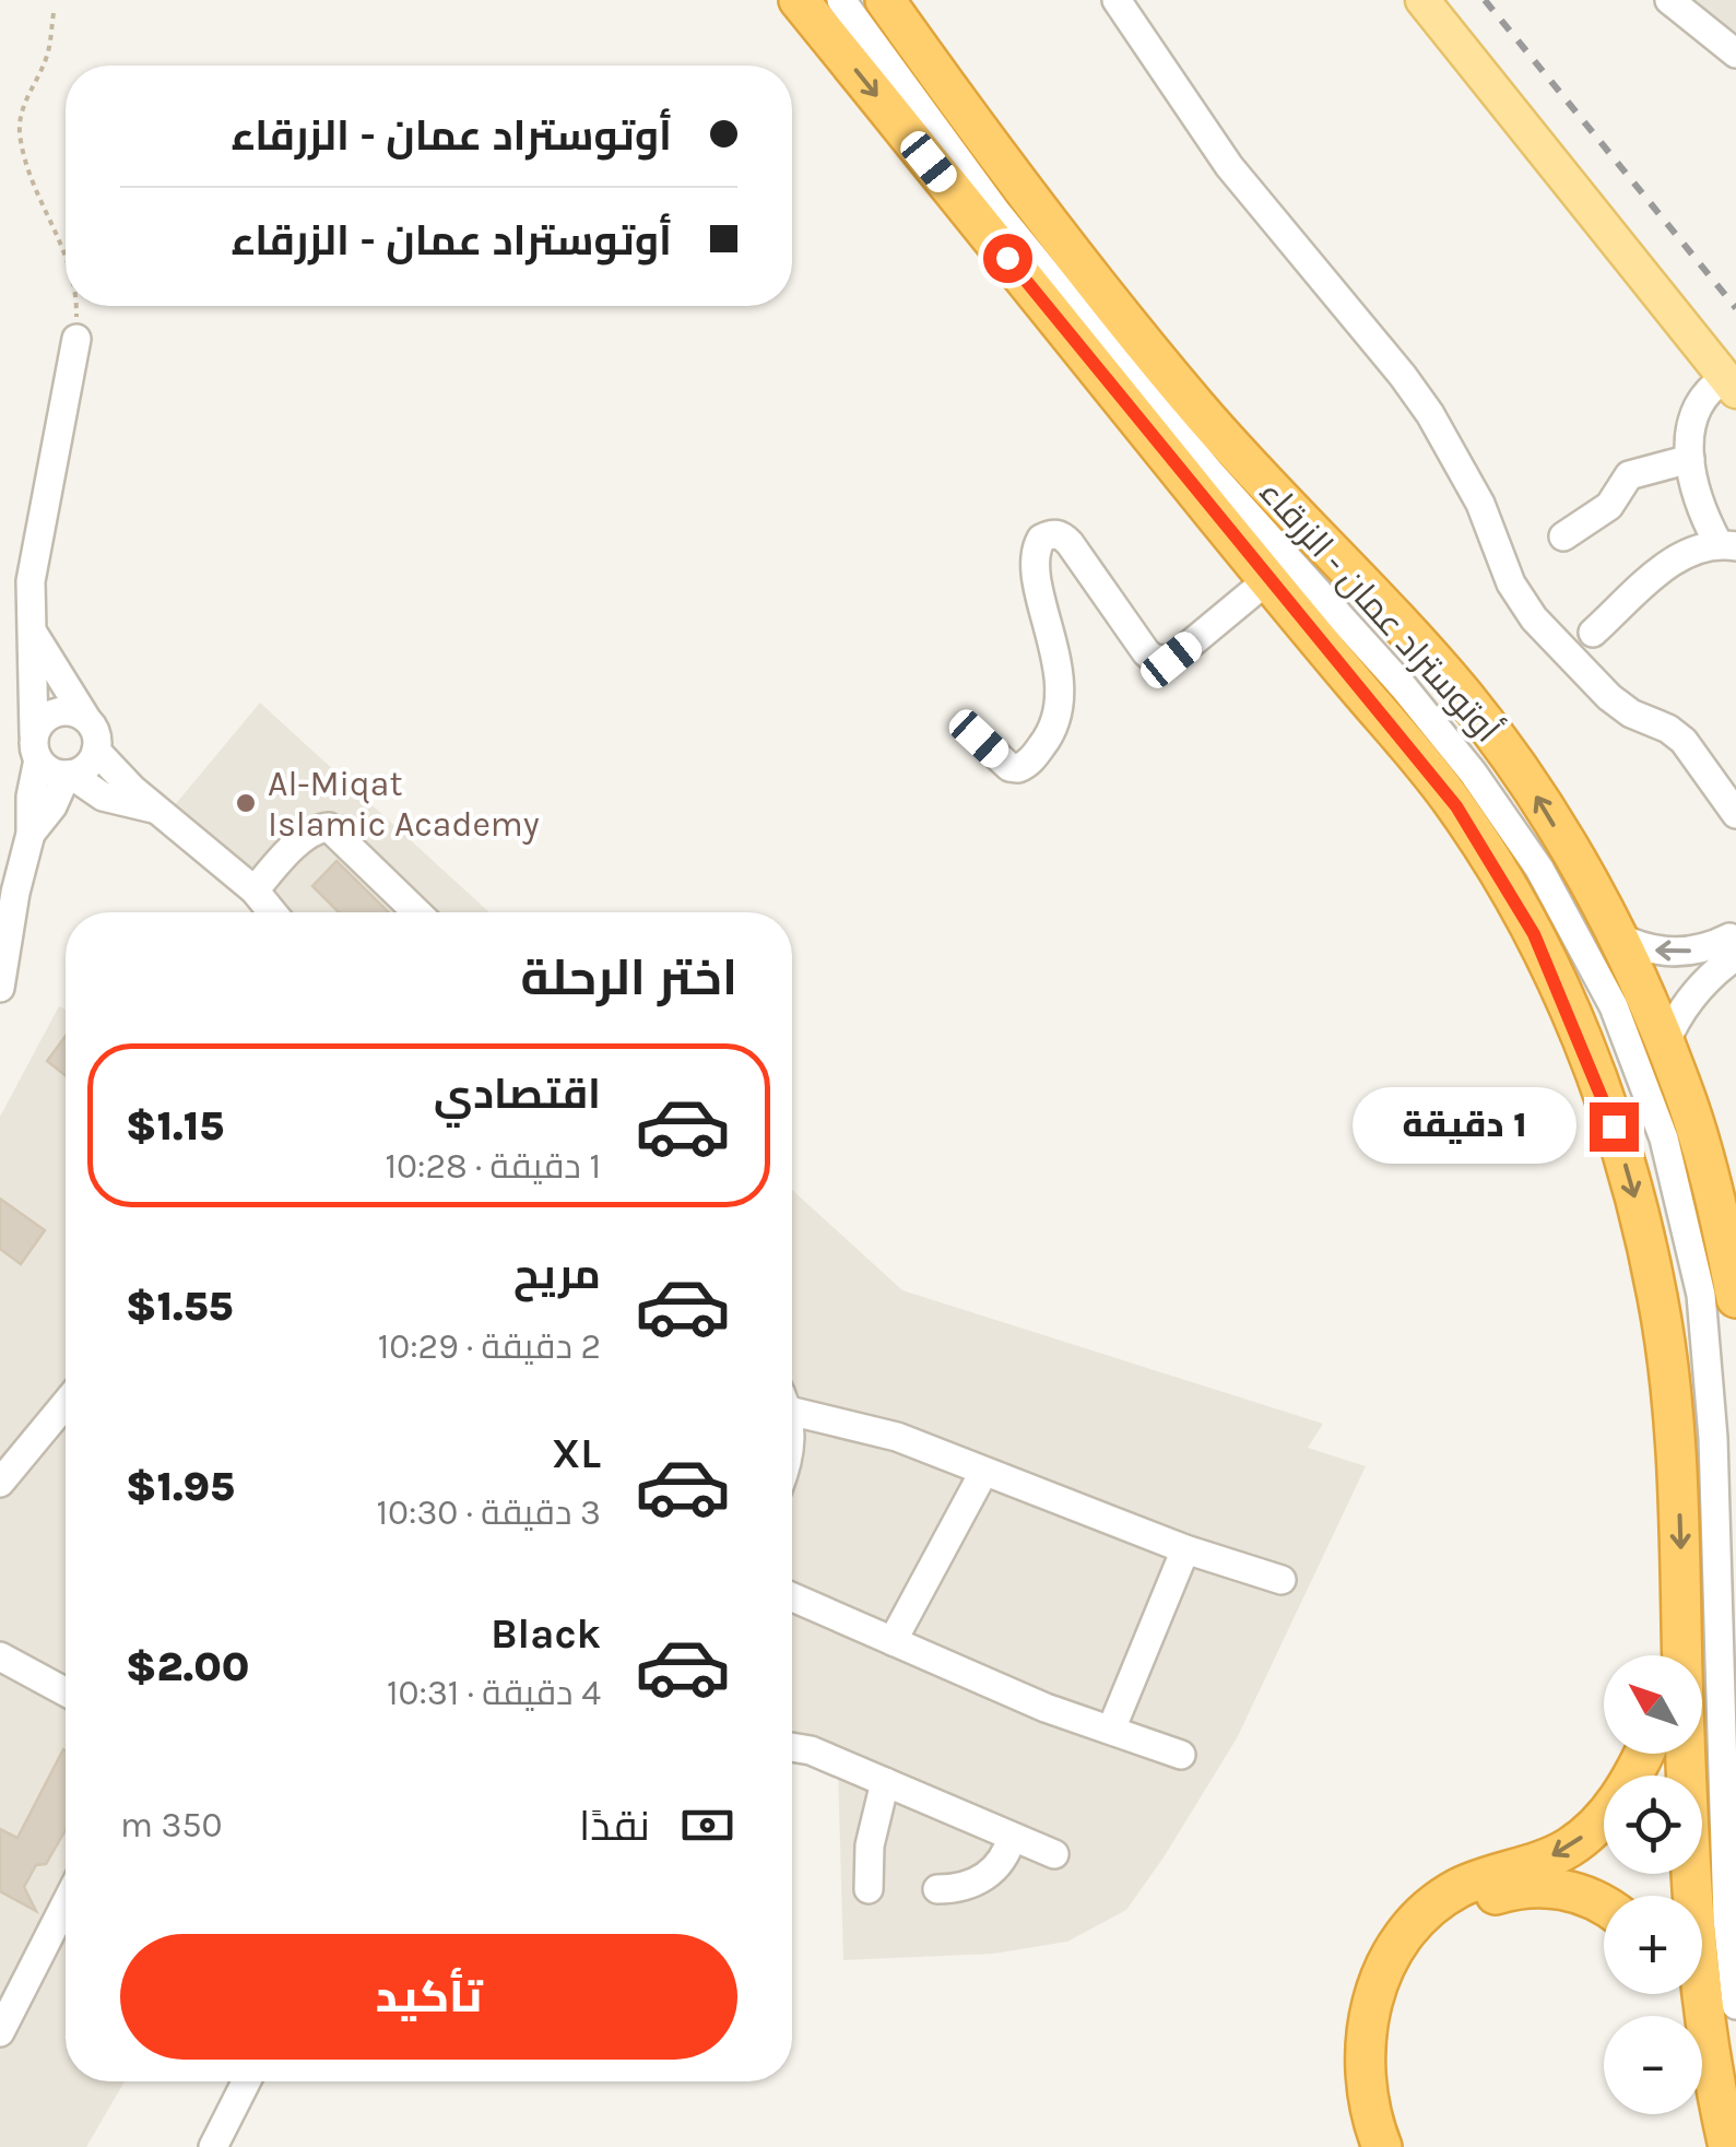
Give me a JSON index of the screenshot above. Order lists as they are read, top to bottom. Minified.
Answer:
{"streets":{"highway":["أوتوستراد عمان - الزرقاء"]},"places":["Al-Miqat Islamic Academy"],"north":"top left","page":{"banner":["أوتوستراد عمان - الزرقاء","أوتوستراد عمان - الزرقاء"],"heading":"اختر الرحلة","list":[{"name":"اقتصادي","note":"1 دقيقة · 10:28","value":"$1.15"},{"name":"مريح","note":"2 دقيقة · 10:29","value":"$1.55"},{"name":"XL","note":"3 دقيقة · 10:30","value":"$1.95"},{"name":"Black","note":"4 دقيقة · 10:31","value":"$2.00"}],"bubble":"1 دقيقة","map_buttons":["+","−"],"pay":["نقدًا","350 m"],"buttons":"تأكيد"}}
